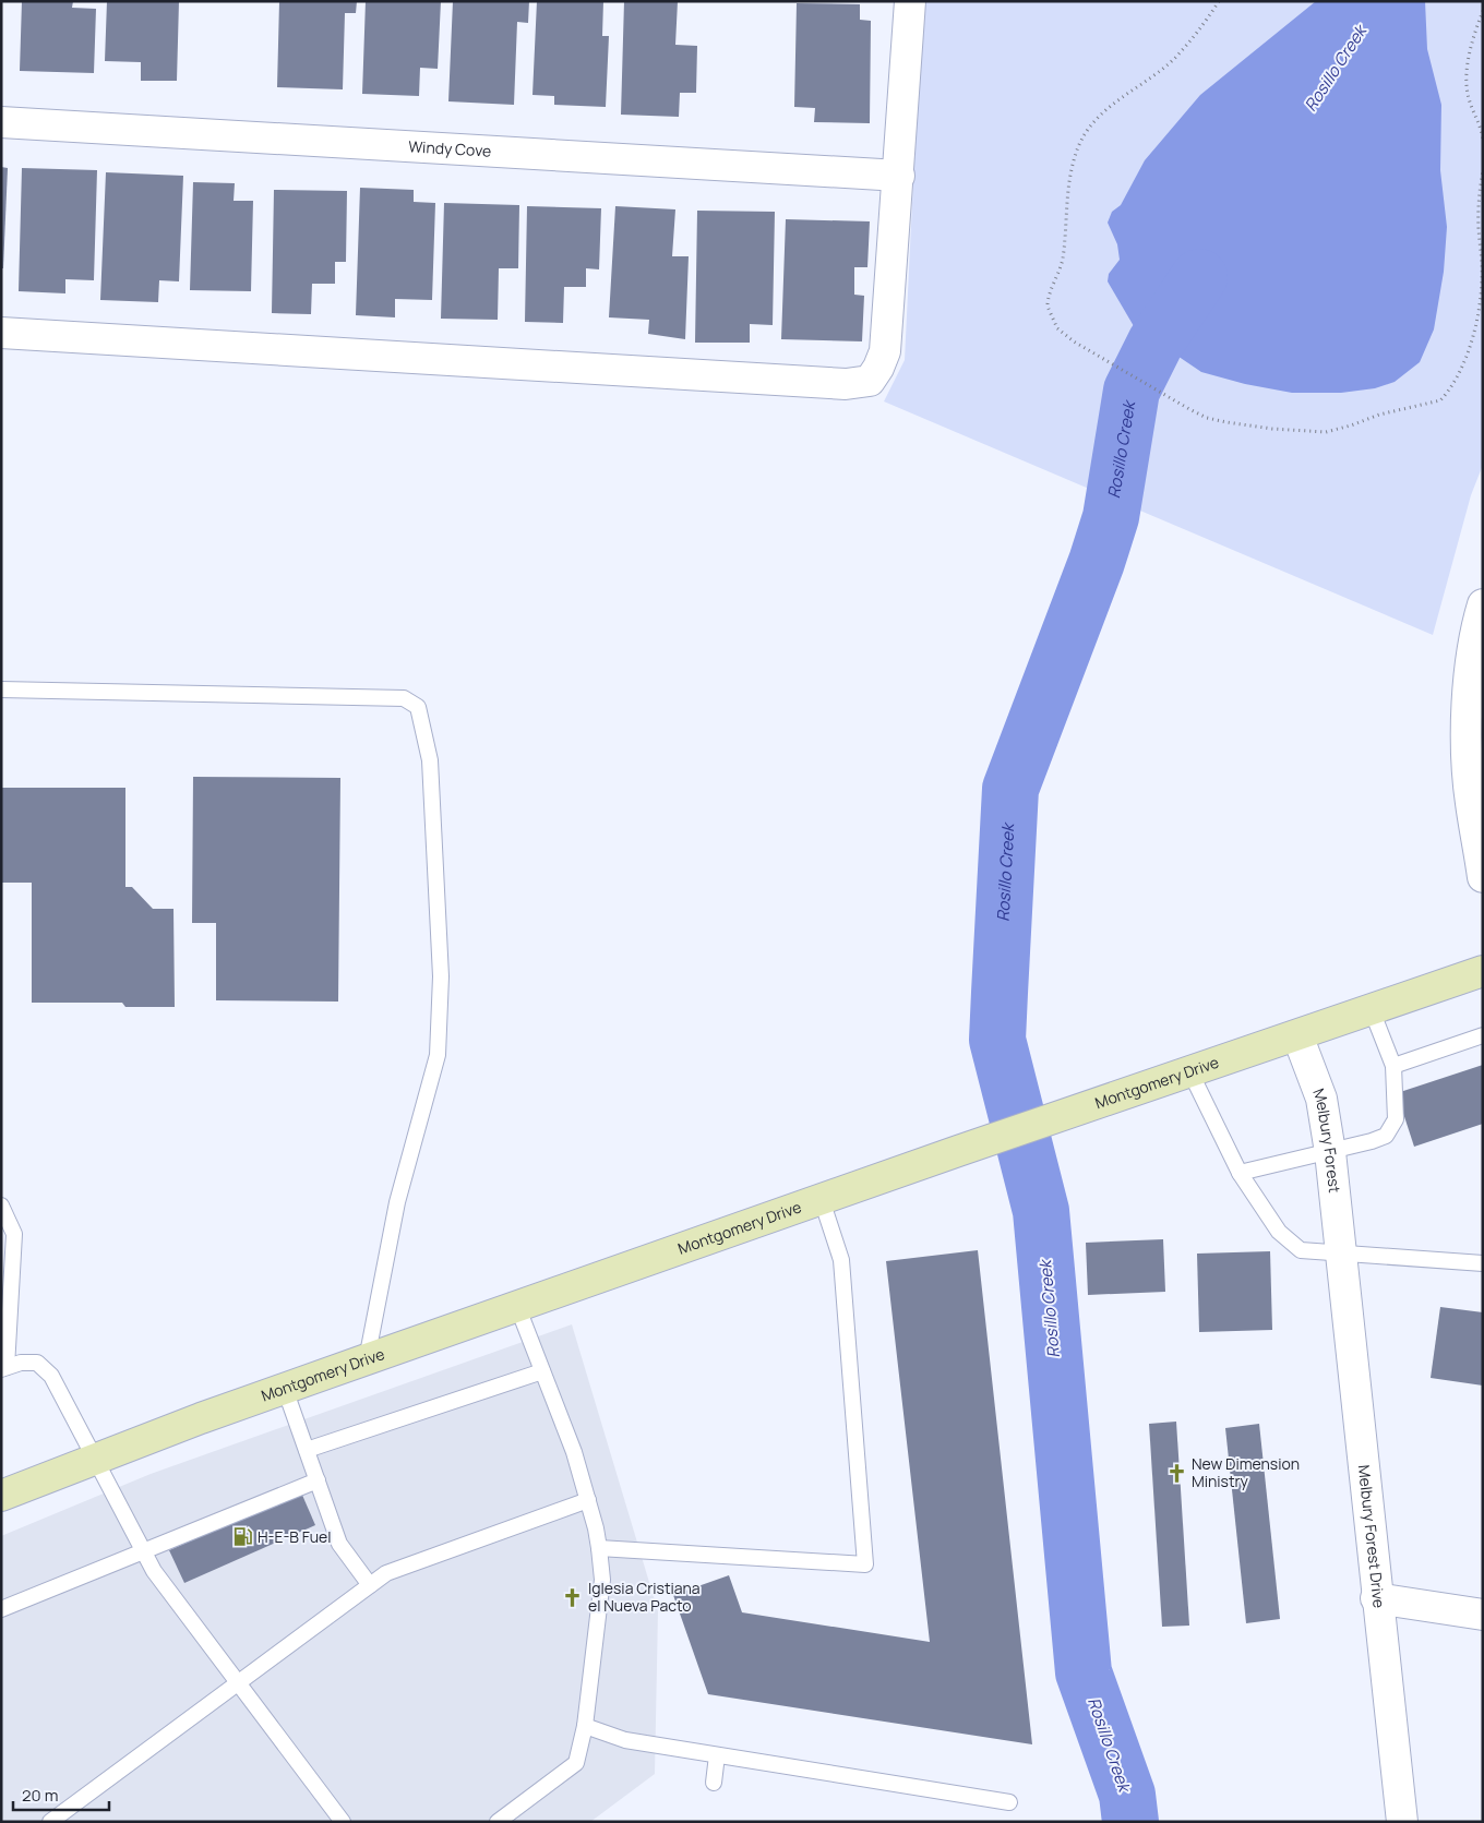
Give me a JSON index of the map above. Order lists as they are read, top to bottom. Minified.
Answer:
{"streets":{"main road":["Montgomery Drive"],"street":["Windy Cove","Melbury Forest","Melbury Forest Drive"]},"crossings":[["Montgomery Drive","Melbury Forest"],["Melbury Forest","Melbury Forest Drive"]],"water":["Rosillo Creek"],"places":{"church":["New Dimension Ministry","Iglesia Cristiana el Nueva Pacto"],"fuel station":["H-E-B Fuel"]},"scale_bar":"20 m"}
